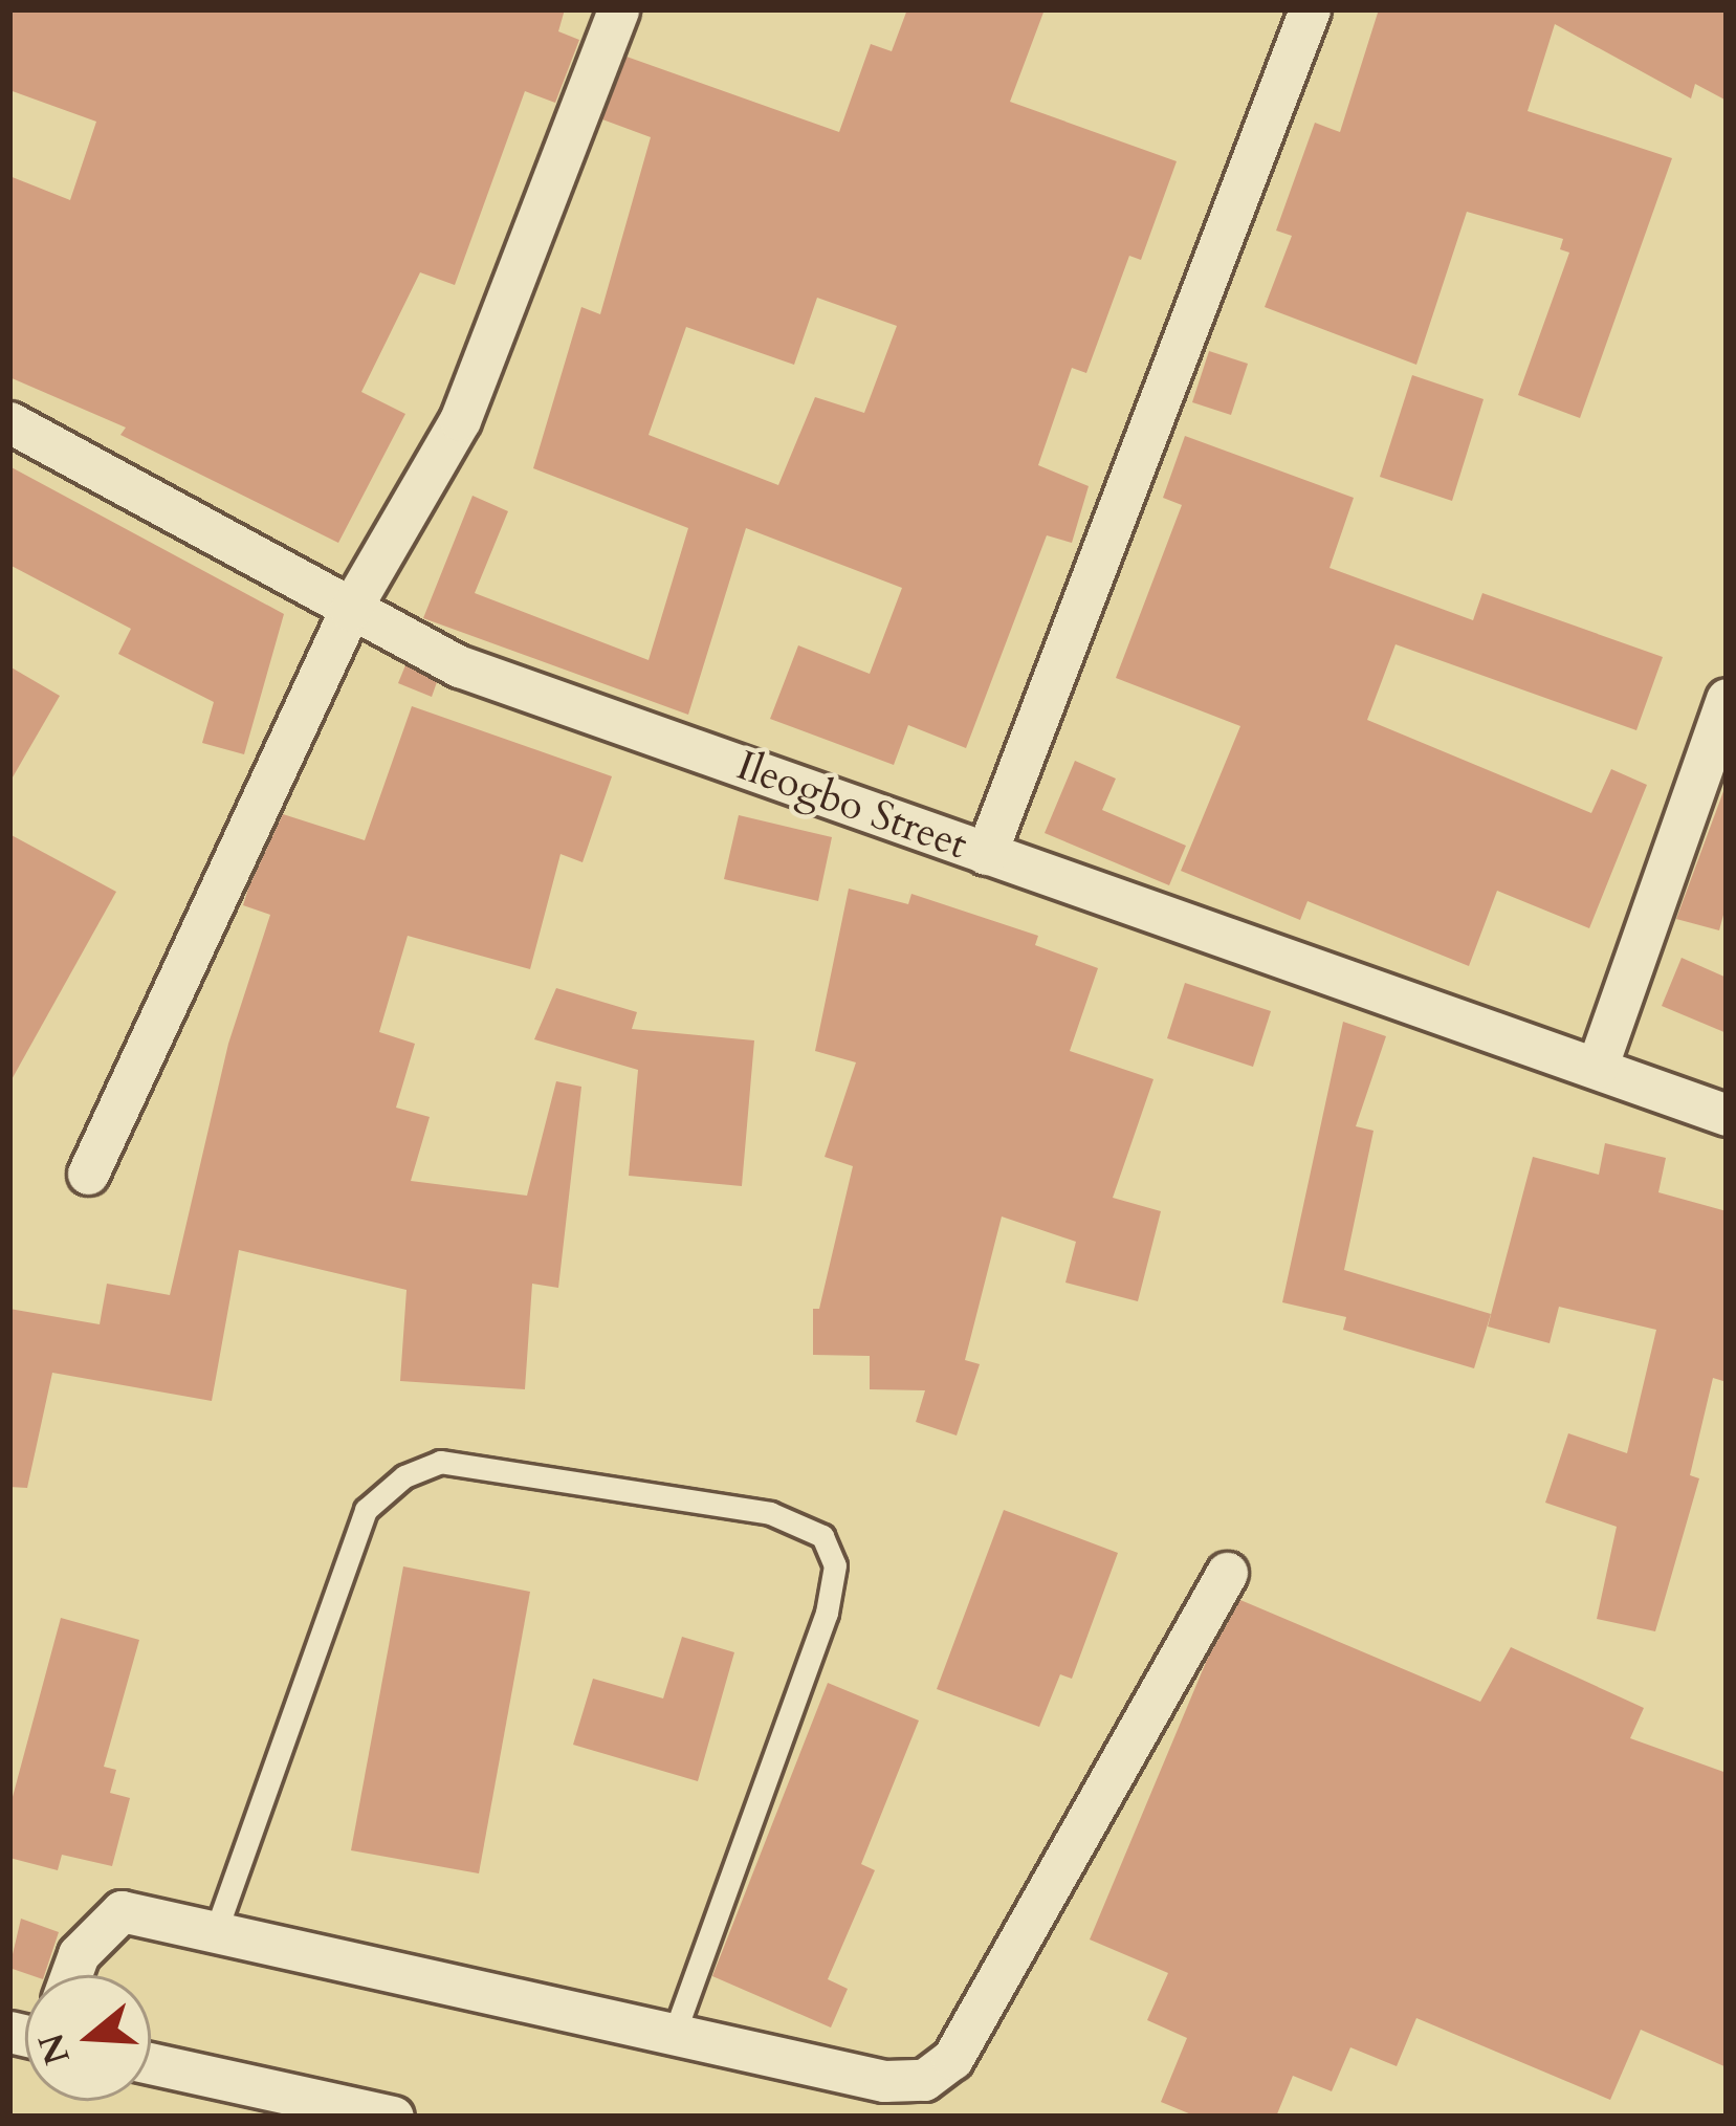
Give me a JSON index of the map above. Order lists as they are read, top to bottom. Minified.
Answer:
{"streets":{"street":["Ileogbo Street"]},"north":"left"}
